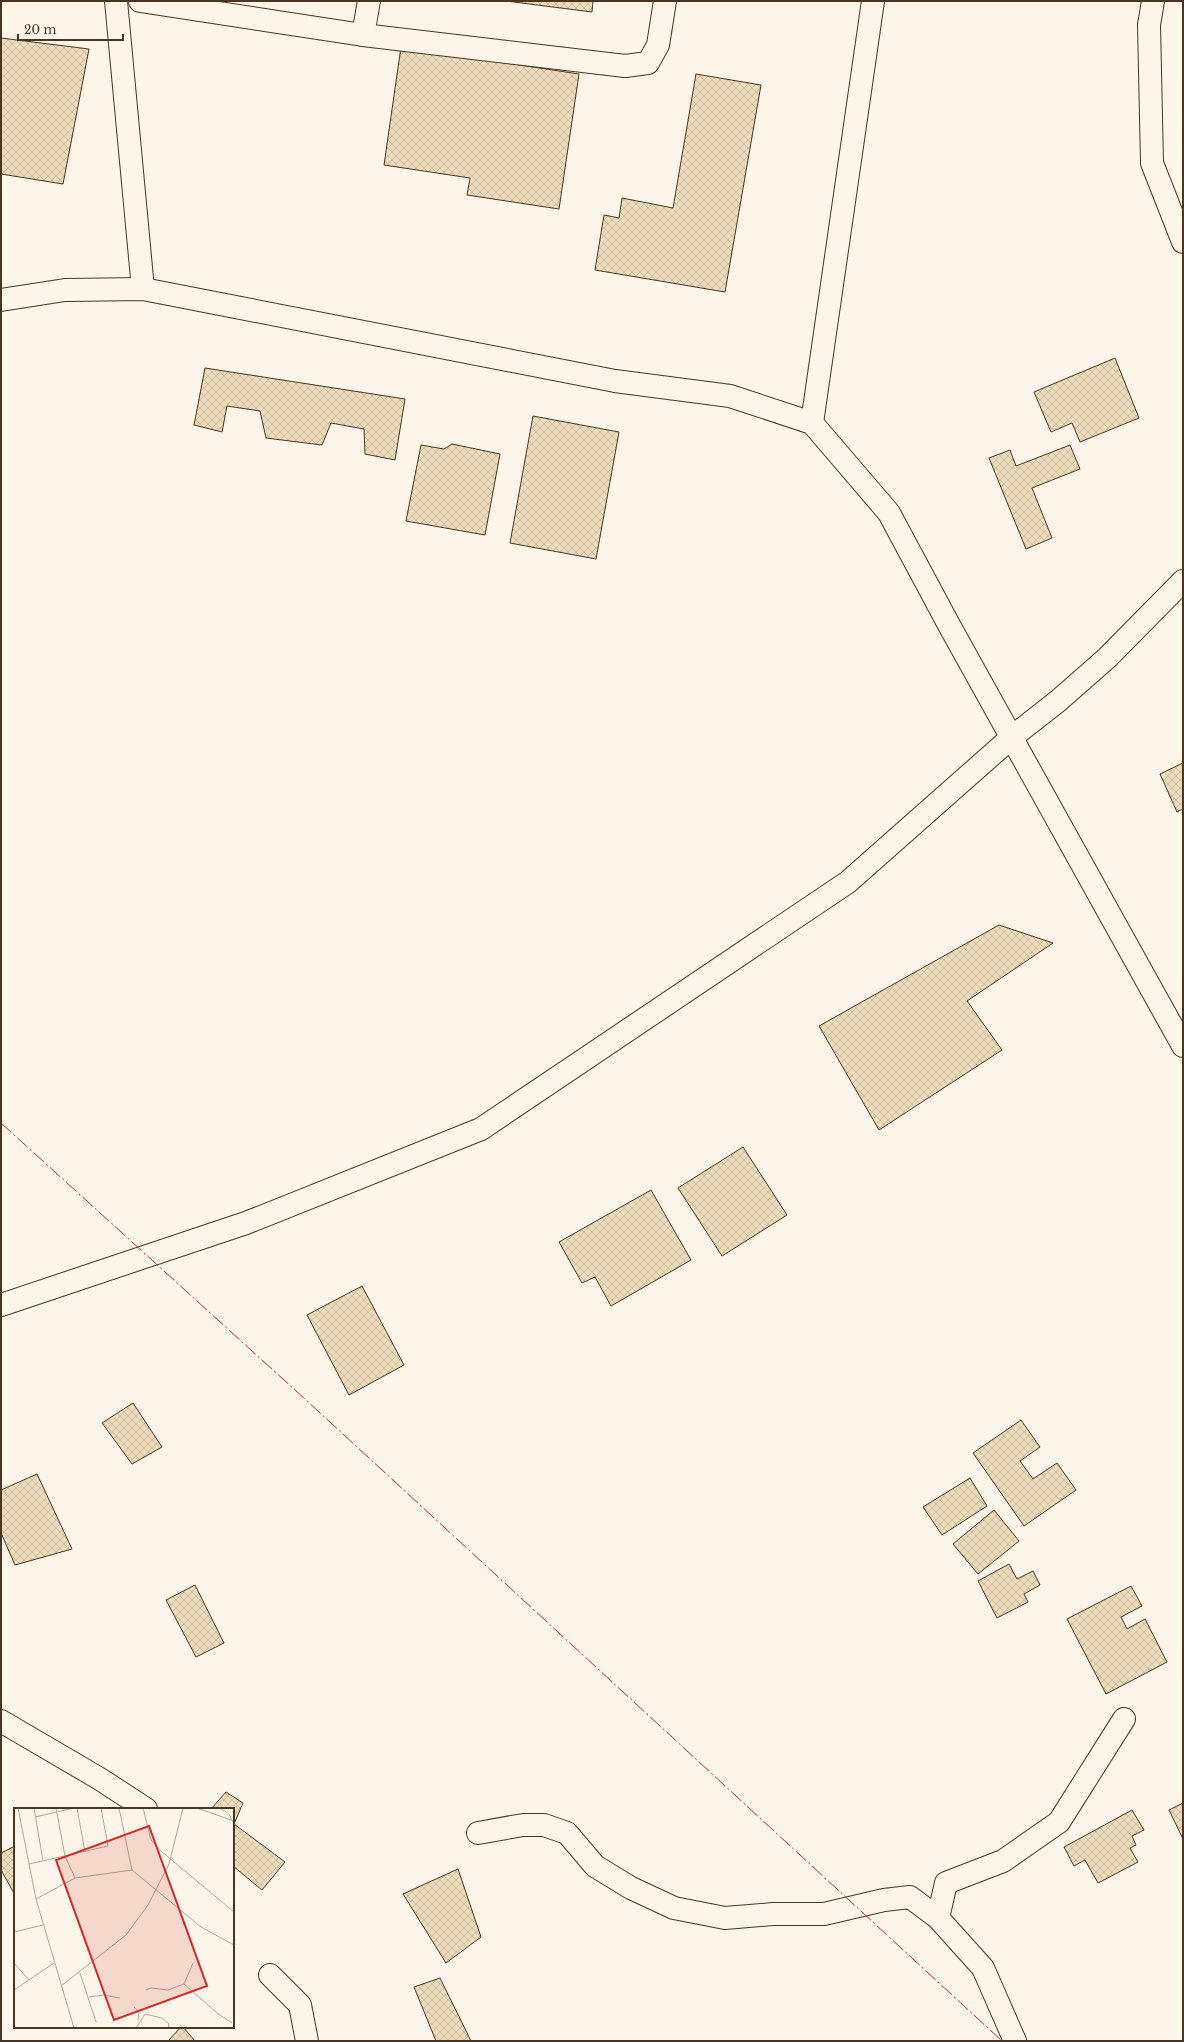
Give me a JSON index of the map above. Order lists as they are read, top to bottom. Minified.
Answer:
{"scale_bar":"20 m"}
